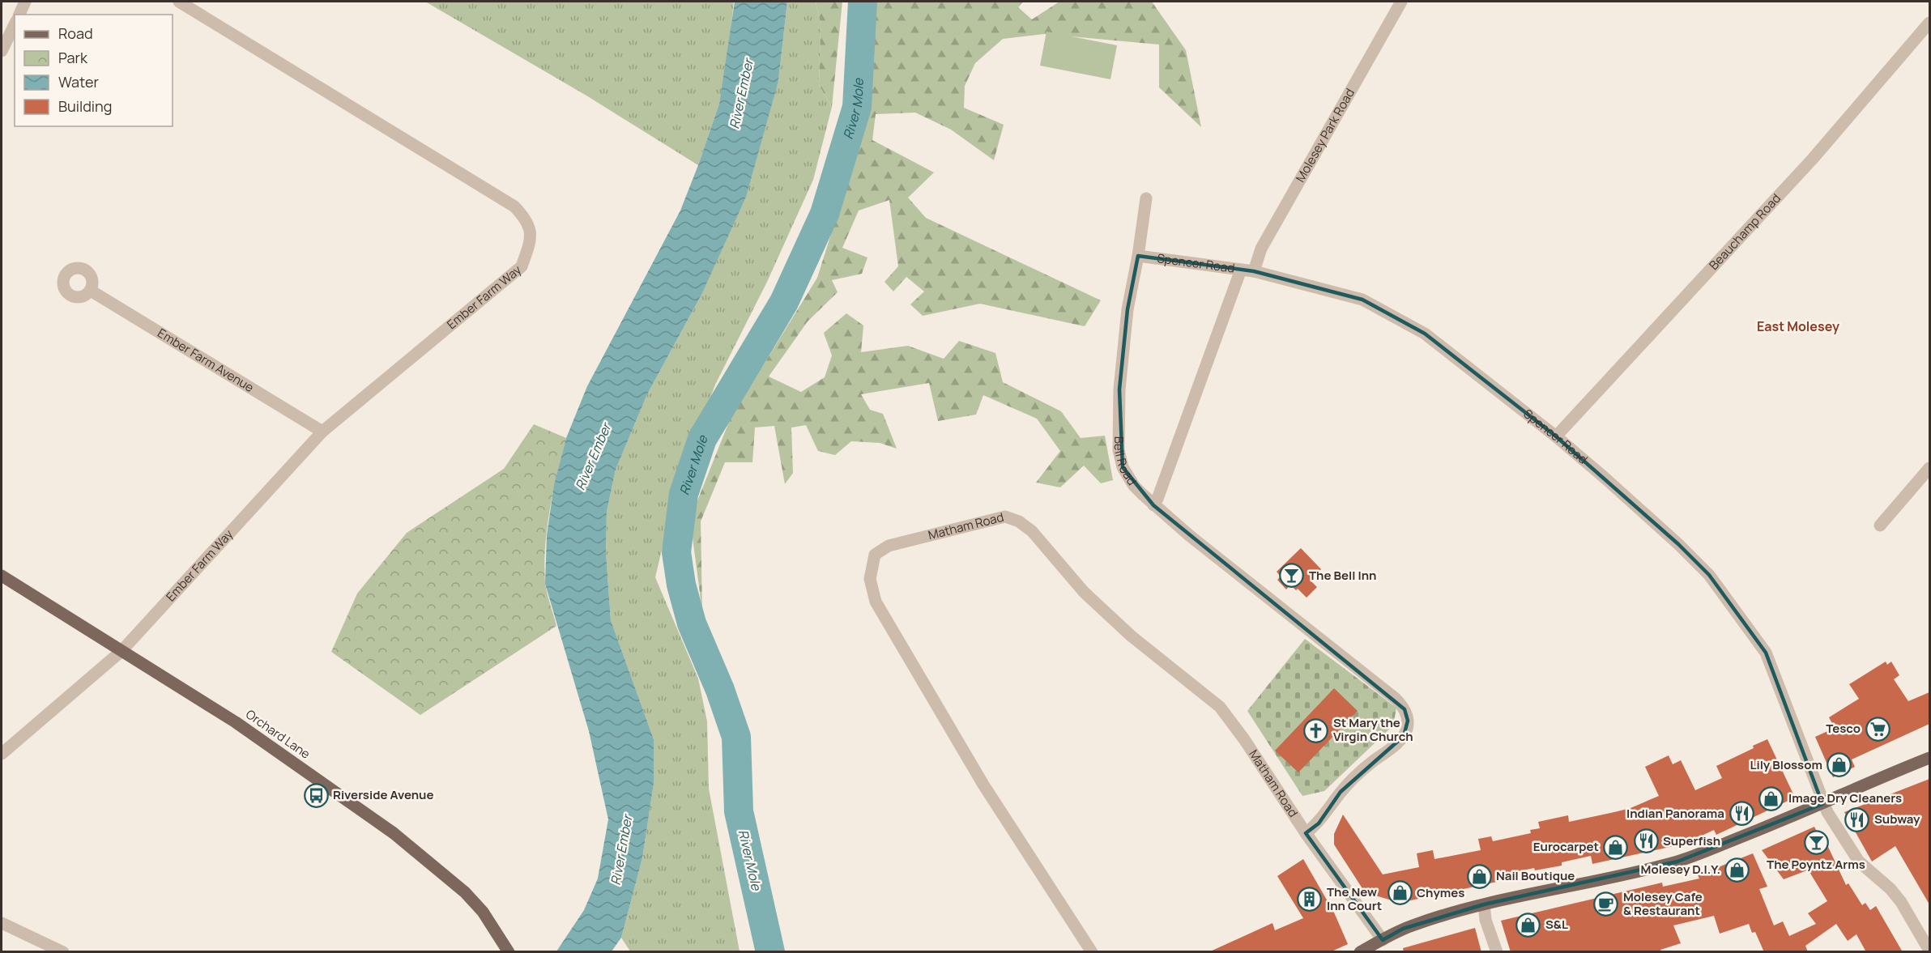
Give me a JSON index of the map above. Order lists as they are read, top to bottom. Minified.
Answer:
{"streets":{"main road":["Orchard Lane"],"street":["Molesey Park Road","Beauchamp Road","Spencer Road","Ember Farm Way","Ember Farm Avenue","Bell Road","Matham Road"]},"crossings":[["Molesey Park Road","Spencer Road"],["Beauchamp Road","Spencer Road"],["Spencer Road","Bell Road"],["Ember Farm Way","Ember Farm Avenue"],["Ember Farm Way","Orchard Lane"],["Bell Road","Matham Road"]],"districts":["East Molesey"],"water":["River Ember","River Mole"],"places":{"bar":["The Bell Inn","The Poyntz Arms"],"supermarket":["Tesco"],"church":["St Mary the Virgin Church"],"shop":["Lily Blossom","Image Dry Cleaners","Eurocarpet","Molesey D.I.Y.","Nail Boutique","Chymes","S&L"],"bus stop":["Riverside Avenue"],"restaurant":["Indian Panorama","Subway","Superfish"],"building":["The New Inn Court"],"cafe":["Molesey Cafe & Restaurant"]},"legend":["Road","Park","Water","Building"]}
